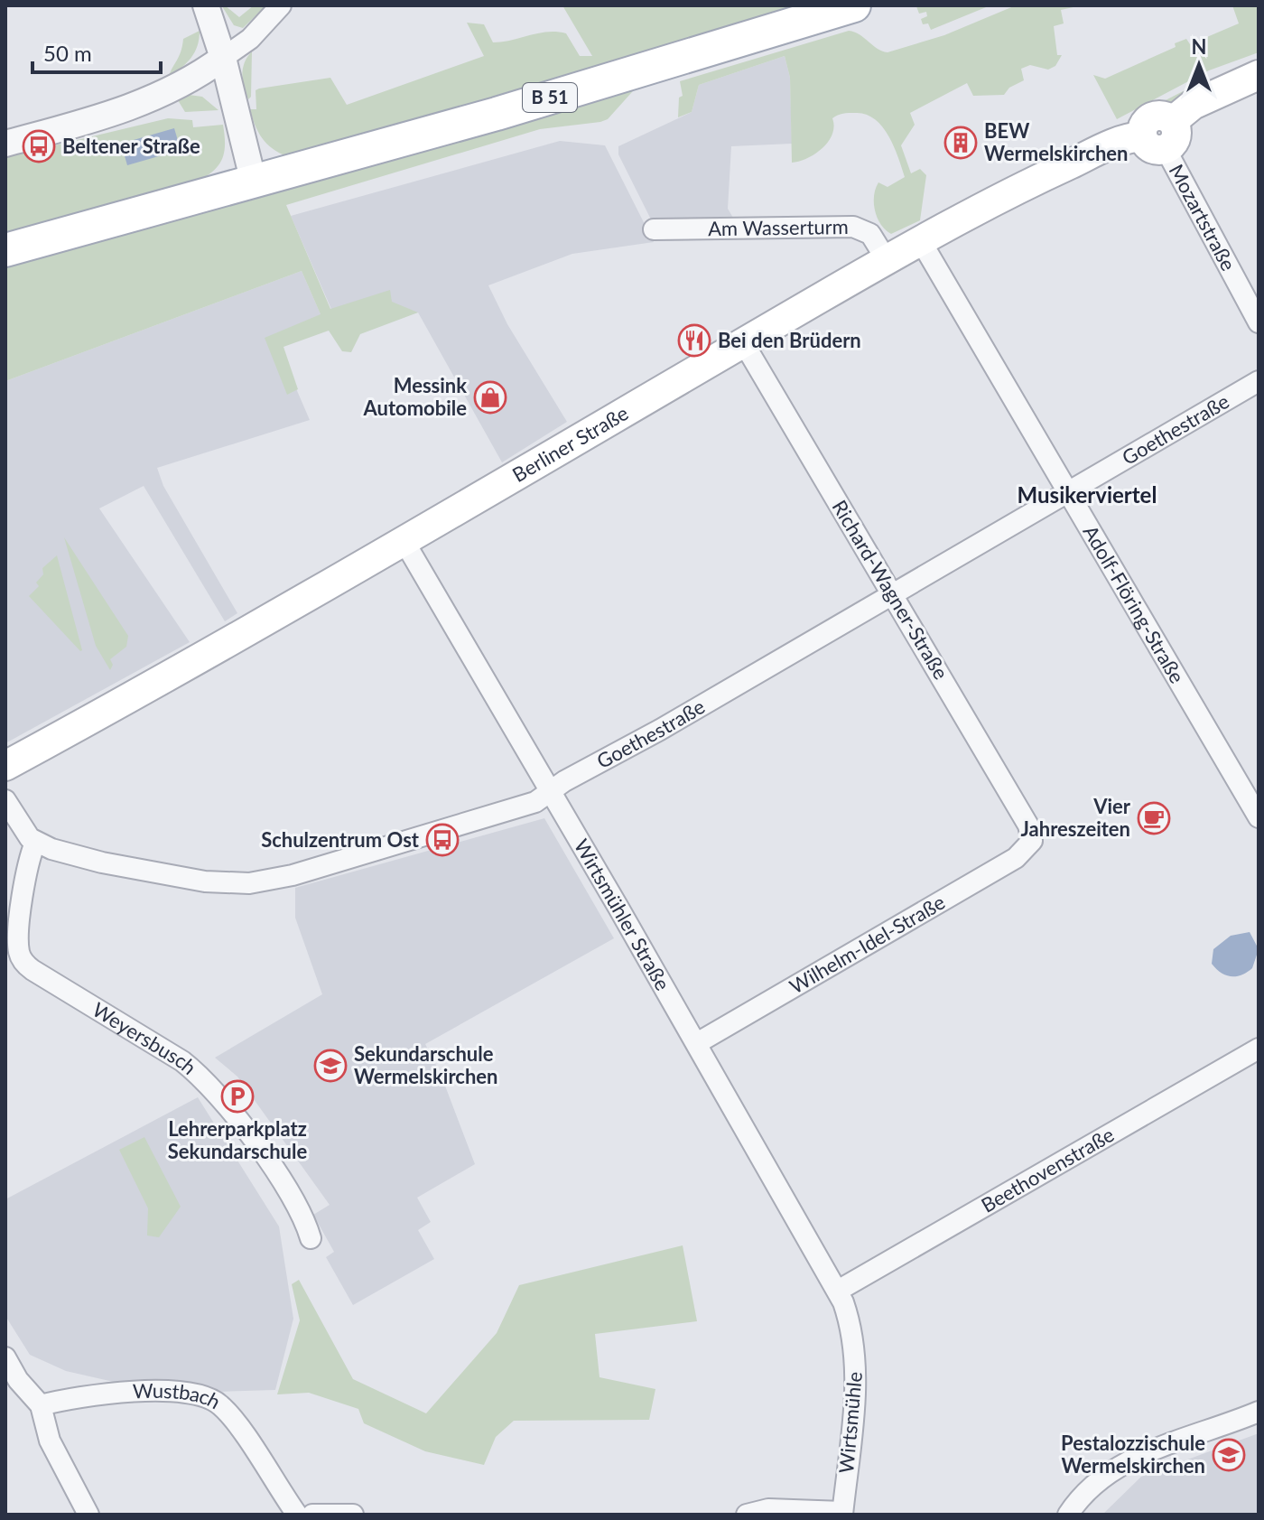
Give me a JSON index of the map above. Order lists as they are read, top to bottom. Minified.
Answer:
{"streets":{"main road":["B 51","Berliner Straße"],"street":["Mozartstraße","Am Wasserturm","Goethestraße","Richard-Wagner-Straße","Adolf-Flöring-Straße","Wirtsmühler Straße","Wilhelm-Idel-Straße","Weyersbusch","Beethovenstraße","Wustbach","Wirtsmühle"]},"crossings":[["Mozartstraße","Berliner Straße"],["Am Wasserturm","Berliner Straße"],["Goethestraße","Richard-Wagner-Straße"],["Goethestraße","Adolf-Flöring-Straße"],["Goethestraße","Wirtsmühler Straße"],["Goethestraße","Weyersbusch"],["Berliner Straße","Richard-Wagner-Straße"],["Berliner Straße","Adolf-Flöring-Straße"],["Berliner Straße","Wirtsmühler Straße"],["Richard-Wagner-Straße","Wilhelm-Idel-Straße"],["Wirtsmühler Straße","Wilhelm-Idel-Straße"],["Wirtsmühler Straße","Beethovenstraße"],["Wirtsmühler Straße","Wirtsmühle"],["Beethovenstraße","Wirtsmühle"]],"districts":["Musikerviertel"],"places":{"building":["BEW Wermelskirchen"],"bus stop":["Beltener Straße","Schulzentrum Ost"],"restaurant":["Bei den Brüdern"],"shop":["Messink Automobile"],"cafe":["Vier Jahreszeiten"],"school or university":["Sekundarschule Wermelskirchen","Pestalozzischule Wermelskirchen"],"parking":["Lehrerparkplatz Sekundarschule"]},"scale_bar":"50 m","north":"top"}
